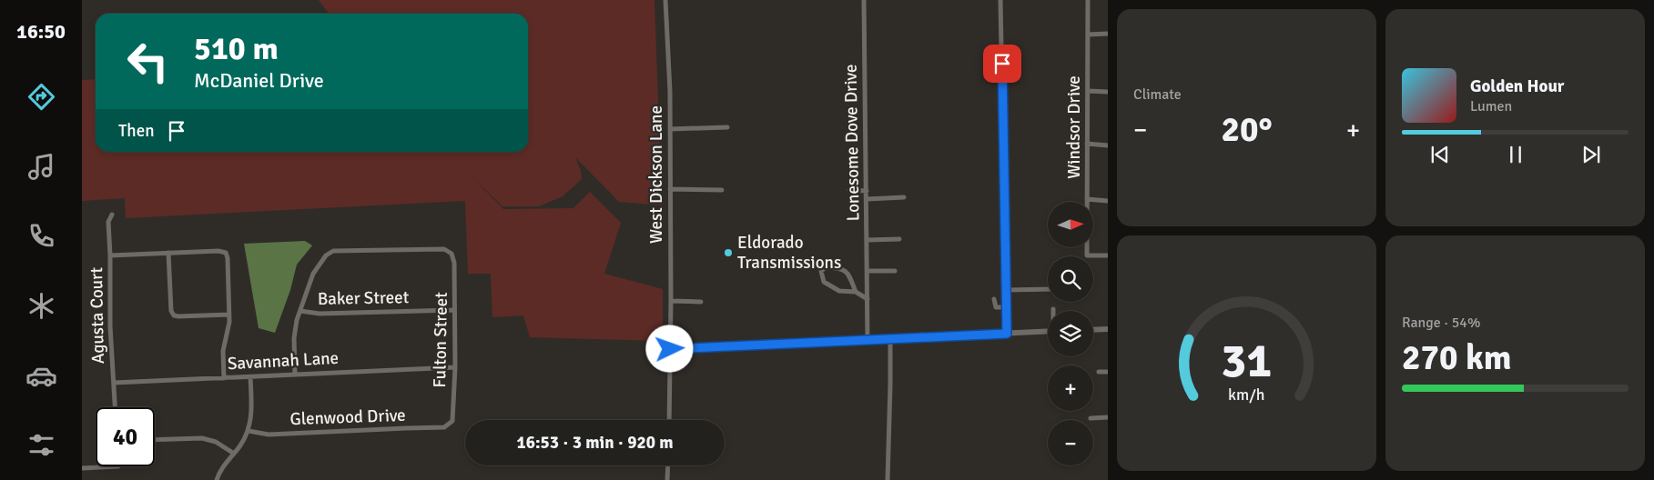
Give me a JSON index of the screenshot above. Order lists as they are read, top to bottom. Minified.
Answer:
{"streets":{"street":["Windsor Drive","Lonesome Dove Drive","West Dickson Lane","Baker Street","Agusta Court","Fulton Street","Savannah Lane","Glenwood Drive"]},"crossings":[["Baker Street","Fulton Street"],["Agusta Court","Savannah Lane"],["Fulton Street","Savannah Lane"],["Fulton Street","Glenwood Drive"]],"places":["Eldorado Transmissions"],"north":"right","page":{"tabs":"16:50","tile":["Climate",["Range · 54%","270 km"]],"turn":["510 m","McDaniel Drive"],"song":["Golden Hour","Lumen"],"then":"Then","heat":["−","20°","+"],"map_buttons":["+","−"],"limit":"40","trip":"16:53 · 3 min · 920 m","gauge":["31","km/h"]}}
